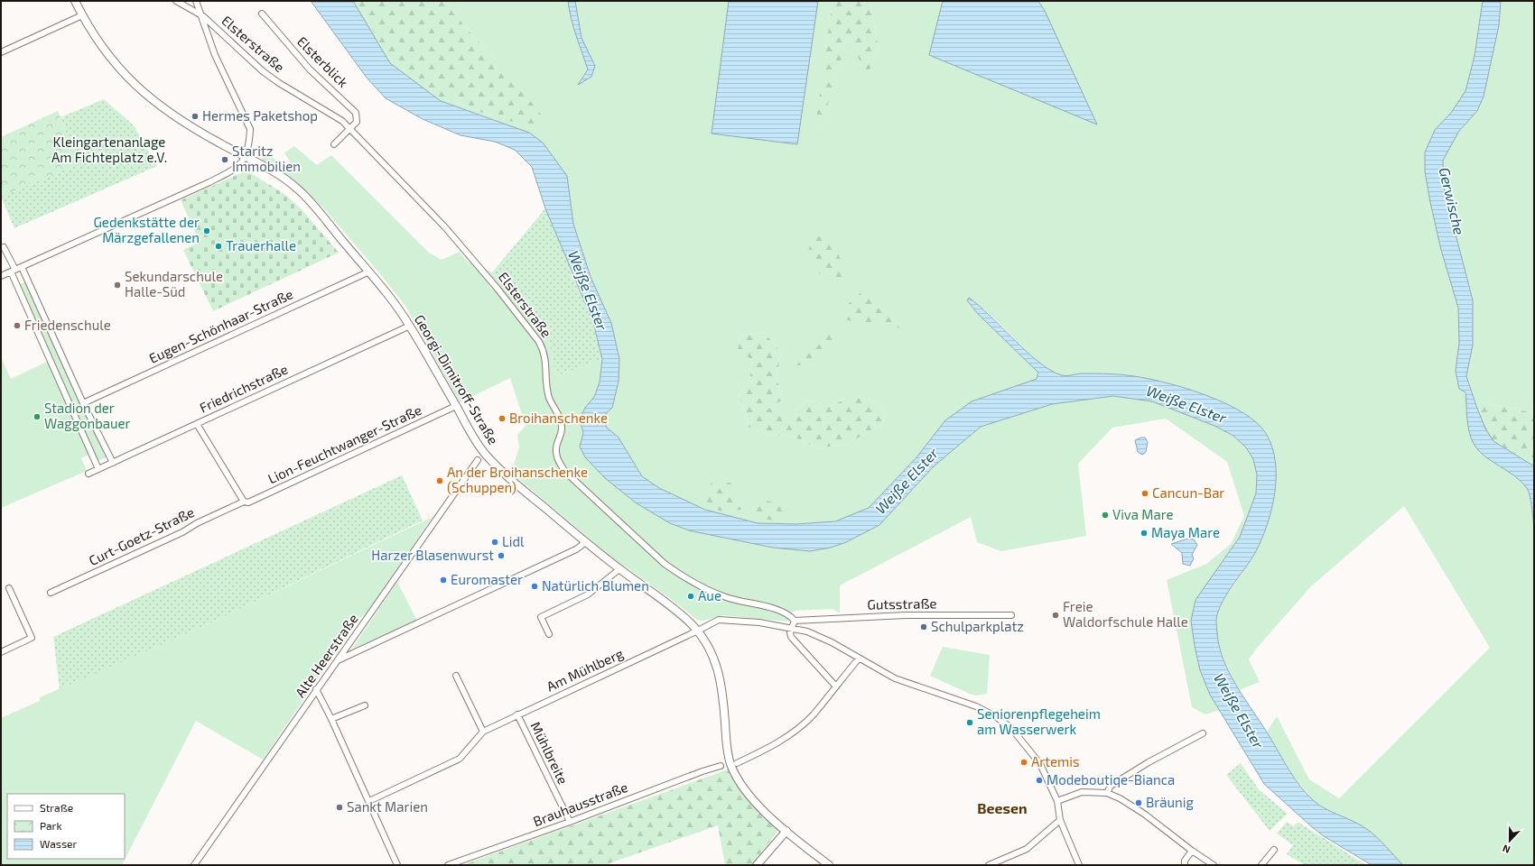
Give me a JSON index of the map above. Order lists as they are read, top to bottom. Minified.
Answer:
{"streets":{"street":["Elsterstraße","Elsterblick","Eugen-Schönhaar-Straße","Georgi-Dimitroff-Straße","Friedrichstraße","Lion-Feuchtwanger-Straße","Curt-Goetz-Straße","Gutsstraße","Alte Heerstraße","Am Mühlberg","Mühlbreite","Brauhausstraße"]},"crossings":[["Elsterstraße","Elsterblick"],["Elsterstraße","Gutsstraße"],["Eugen-Schönhaar-Straße","Georgi-Dimitroff-Straße"],["Georgi-Dimitroff-Straße","Friedrichstraße"],["Georgi-Dimitroff-Straße","Lion-Feuchtwanger-Straße"],["Georgi-Dimitroff-Straße","Am Mühlberg"],["Lion-Feuchtwanger-Straße","Curt-Goetz-Straße"],["Am Mühlberg","Mühlbreite"],["Mühlbreite","Brauhausstraße"]],"districts":["Beesen"],"water":["Gerwische","Weiße Elster"],"parks":["Kleingartenanlage Am Fichteplatz e.V."],"places":["Hermes Paketshop","Staritz Immobilien","Gedenkstätte der Märzgefallenen","Trauerhalle","Sekundarschule Halle-Süd","Friedenschule","Stadion der Waggonbauer","Broihanschenke","An der Broihanschenke (Schuppen)","Cancun-Bar","Viva Mare","Maya Mare","Lidl","Harzer Blasenwurst","Euromaster","Natürlich Blumen","Aue","Freie Waldorfschule Halle","Schulparkplatz","Seniorenpflegeheim am Wasserwerk","Artemis","Modeboutiqe-Bianca","Bräunig","Sankt Marien"],"legend":["Straße","Park","Wasser"],"north":"bottom"}
